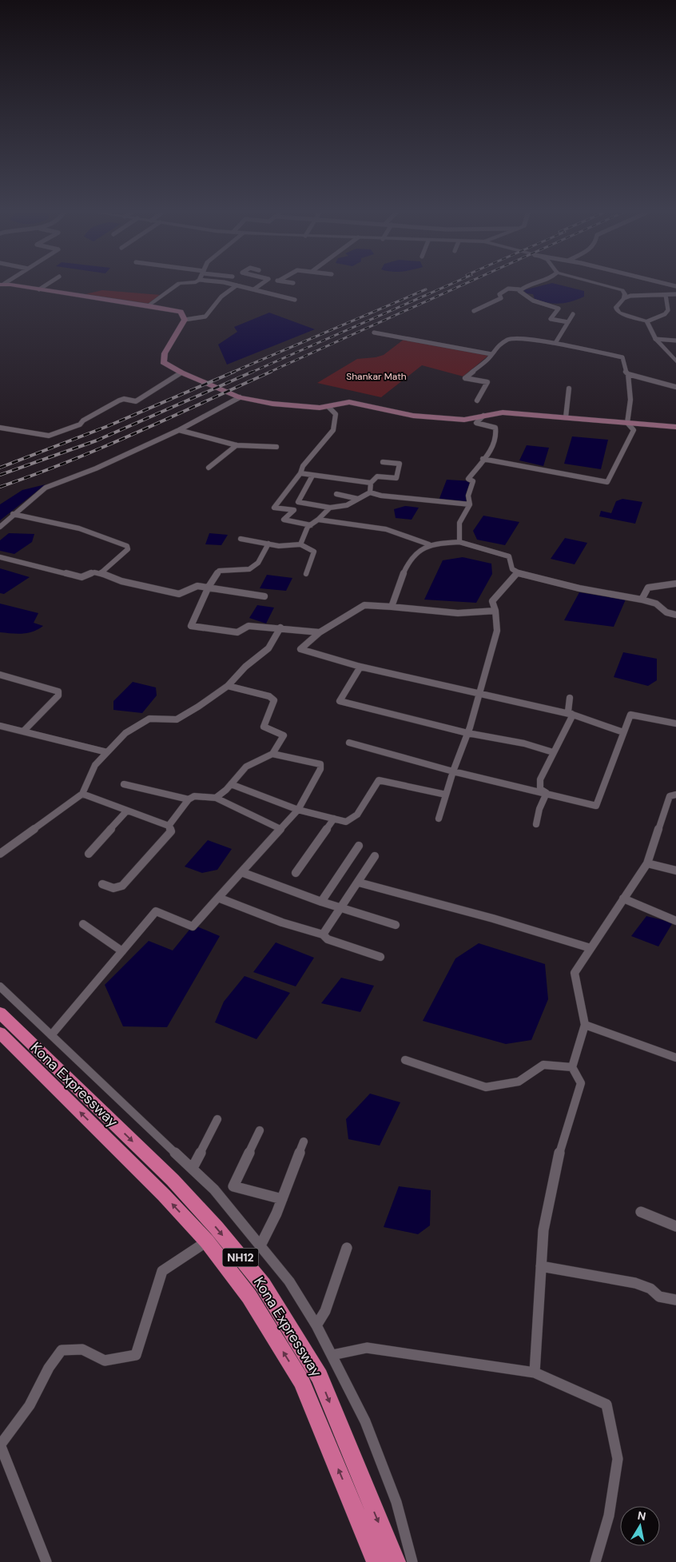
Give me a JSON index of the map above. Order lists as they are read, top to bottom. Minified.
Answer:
{"streets":{"highway":["Kona Expressway","NH12"]},"parks":["Shankar Math"],"north":"top"}
